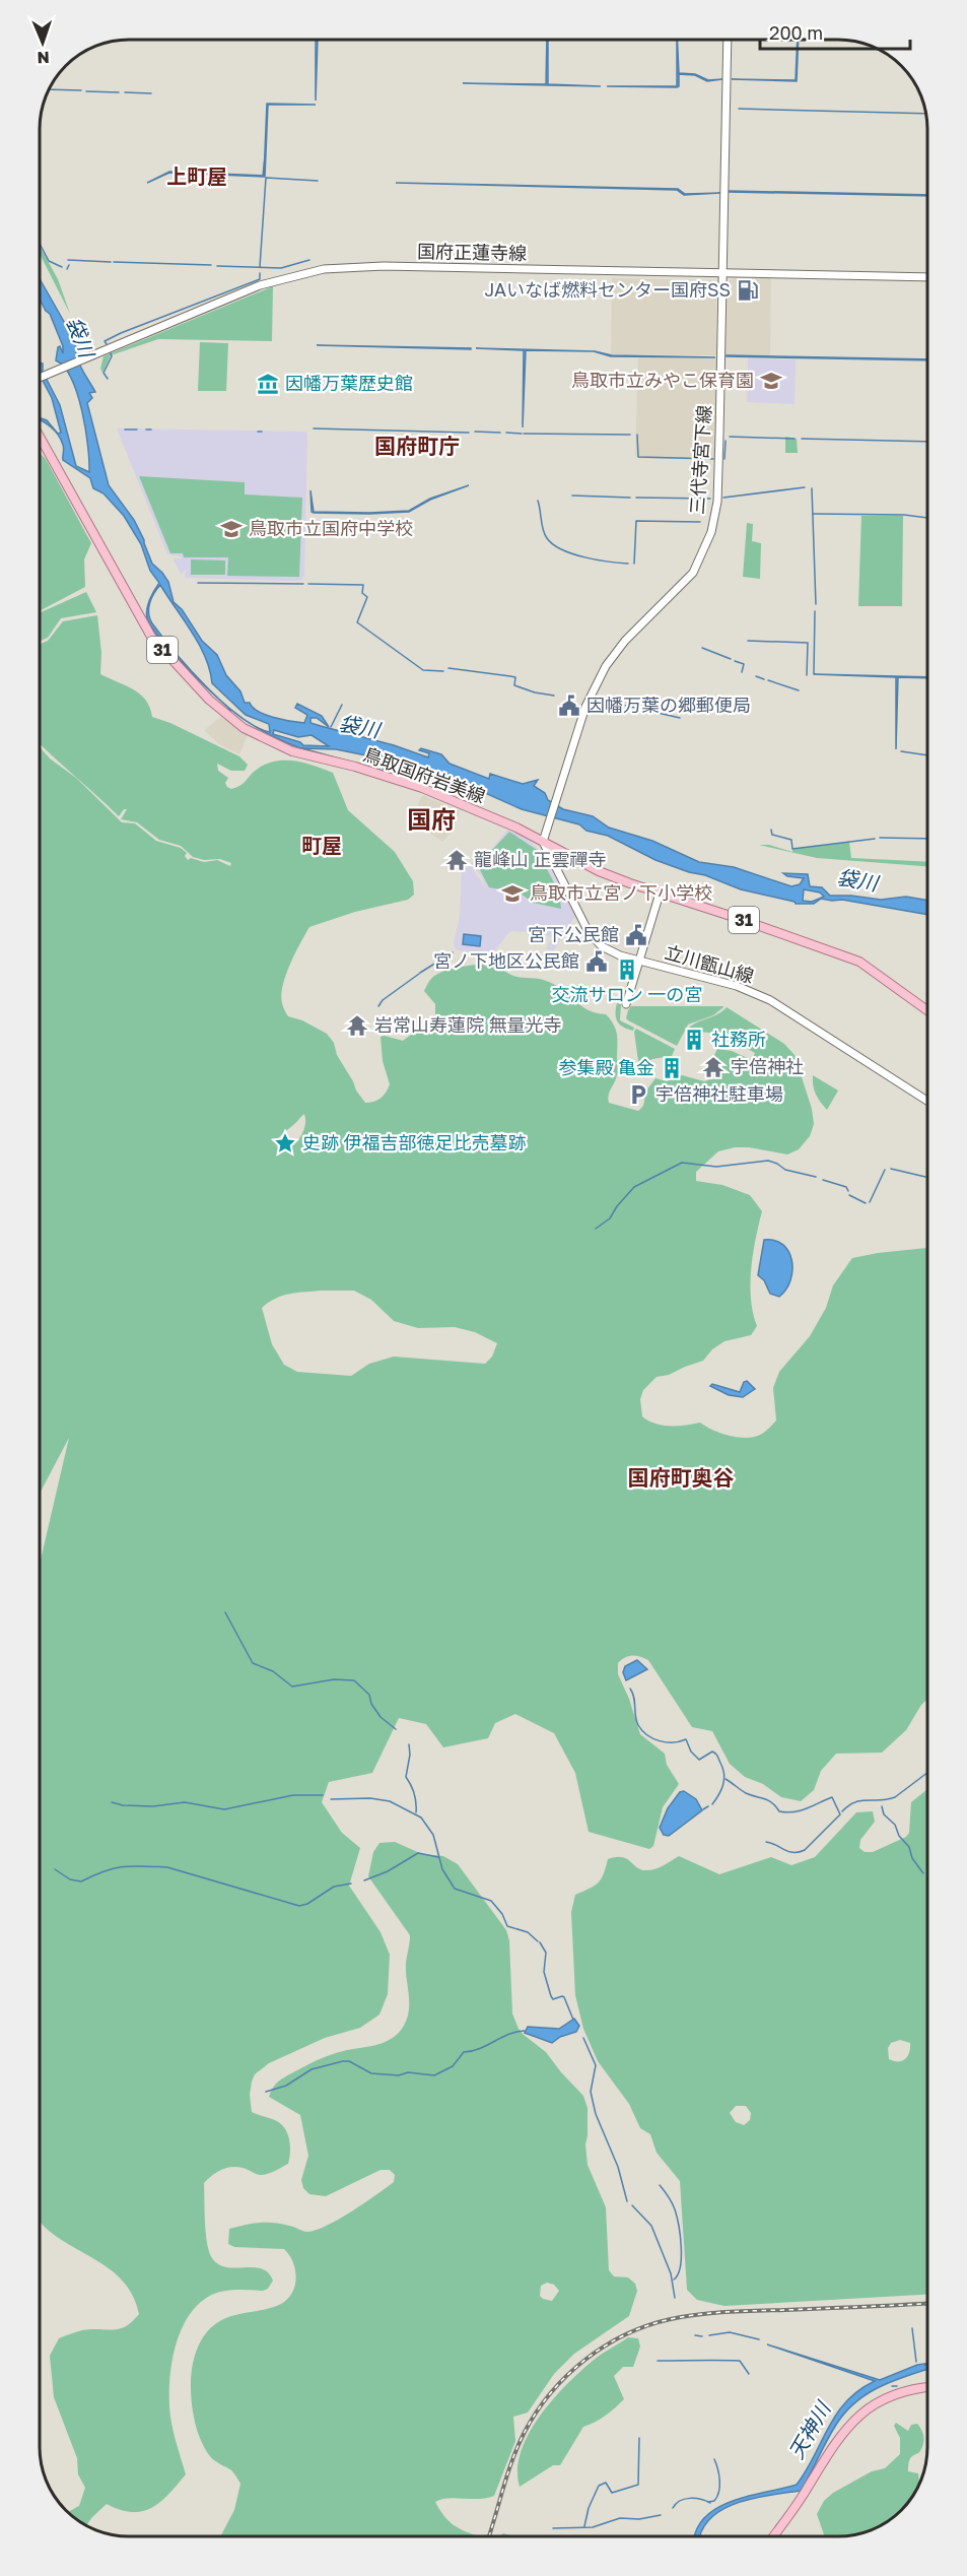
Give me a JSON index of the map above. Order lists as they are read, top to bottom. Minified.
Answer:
{"streets":{"main road":["国府正蓮寺線","三代寺宮下線","31","鳥取国府岩美線","立川甑山線"]},"crossings":[["国府正蓮寺線","三代寺宮下線"],["三代寺宮下線","鳥取国府岩美線"],["三代寺宮下線","立川甑山線"],["鳥取国府岩美線","立川甑山線"]],"districts":["上町屋","国府町庁","国府","町屋","国府町奥谷"],"water":["袋川","天神川"],"places":{"fuel station":["JAいなば燃料センター国府SS"],"school or university":["鳥取市立みやこ保育園","鳥取市立国府中学校","鳥取市立宮ノ下小学校"],"museum":["因幡万葉歴史館"],"public building":["因幡万葉の郷郵便局","宮下公民館","宮ノ下地区公民館"],"temple":["龍峰山 正雲禪寺","岩常山寿蓮院 無量光寺","宇倍神社"],"building":["交流サロン 一の宮","社務所","参集殿 亀金"],"parking":["宇倍神社駐車場"],"place":["史跡 伊福吉部徳足比売墓跡"]},"scale_bar":"200 m","north":"bottom"}
